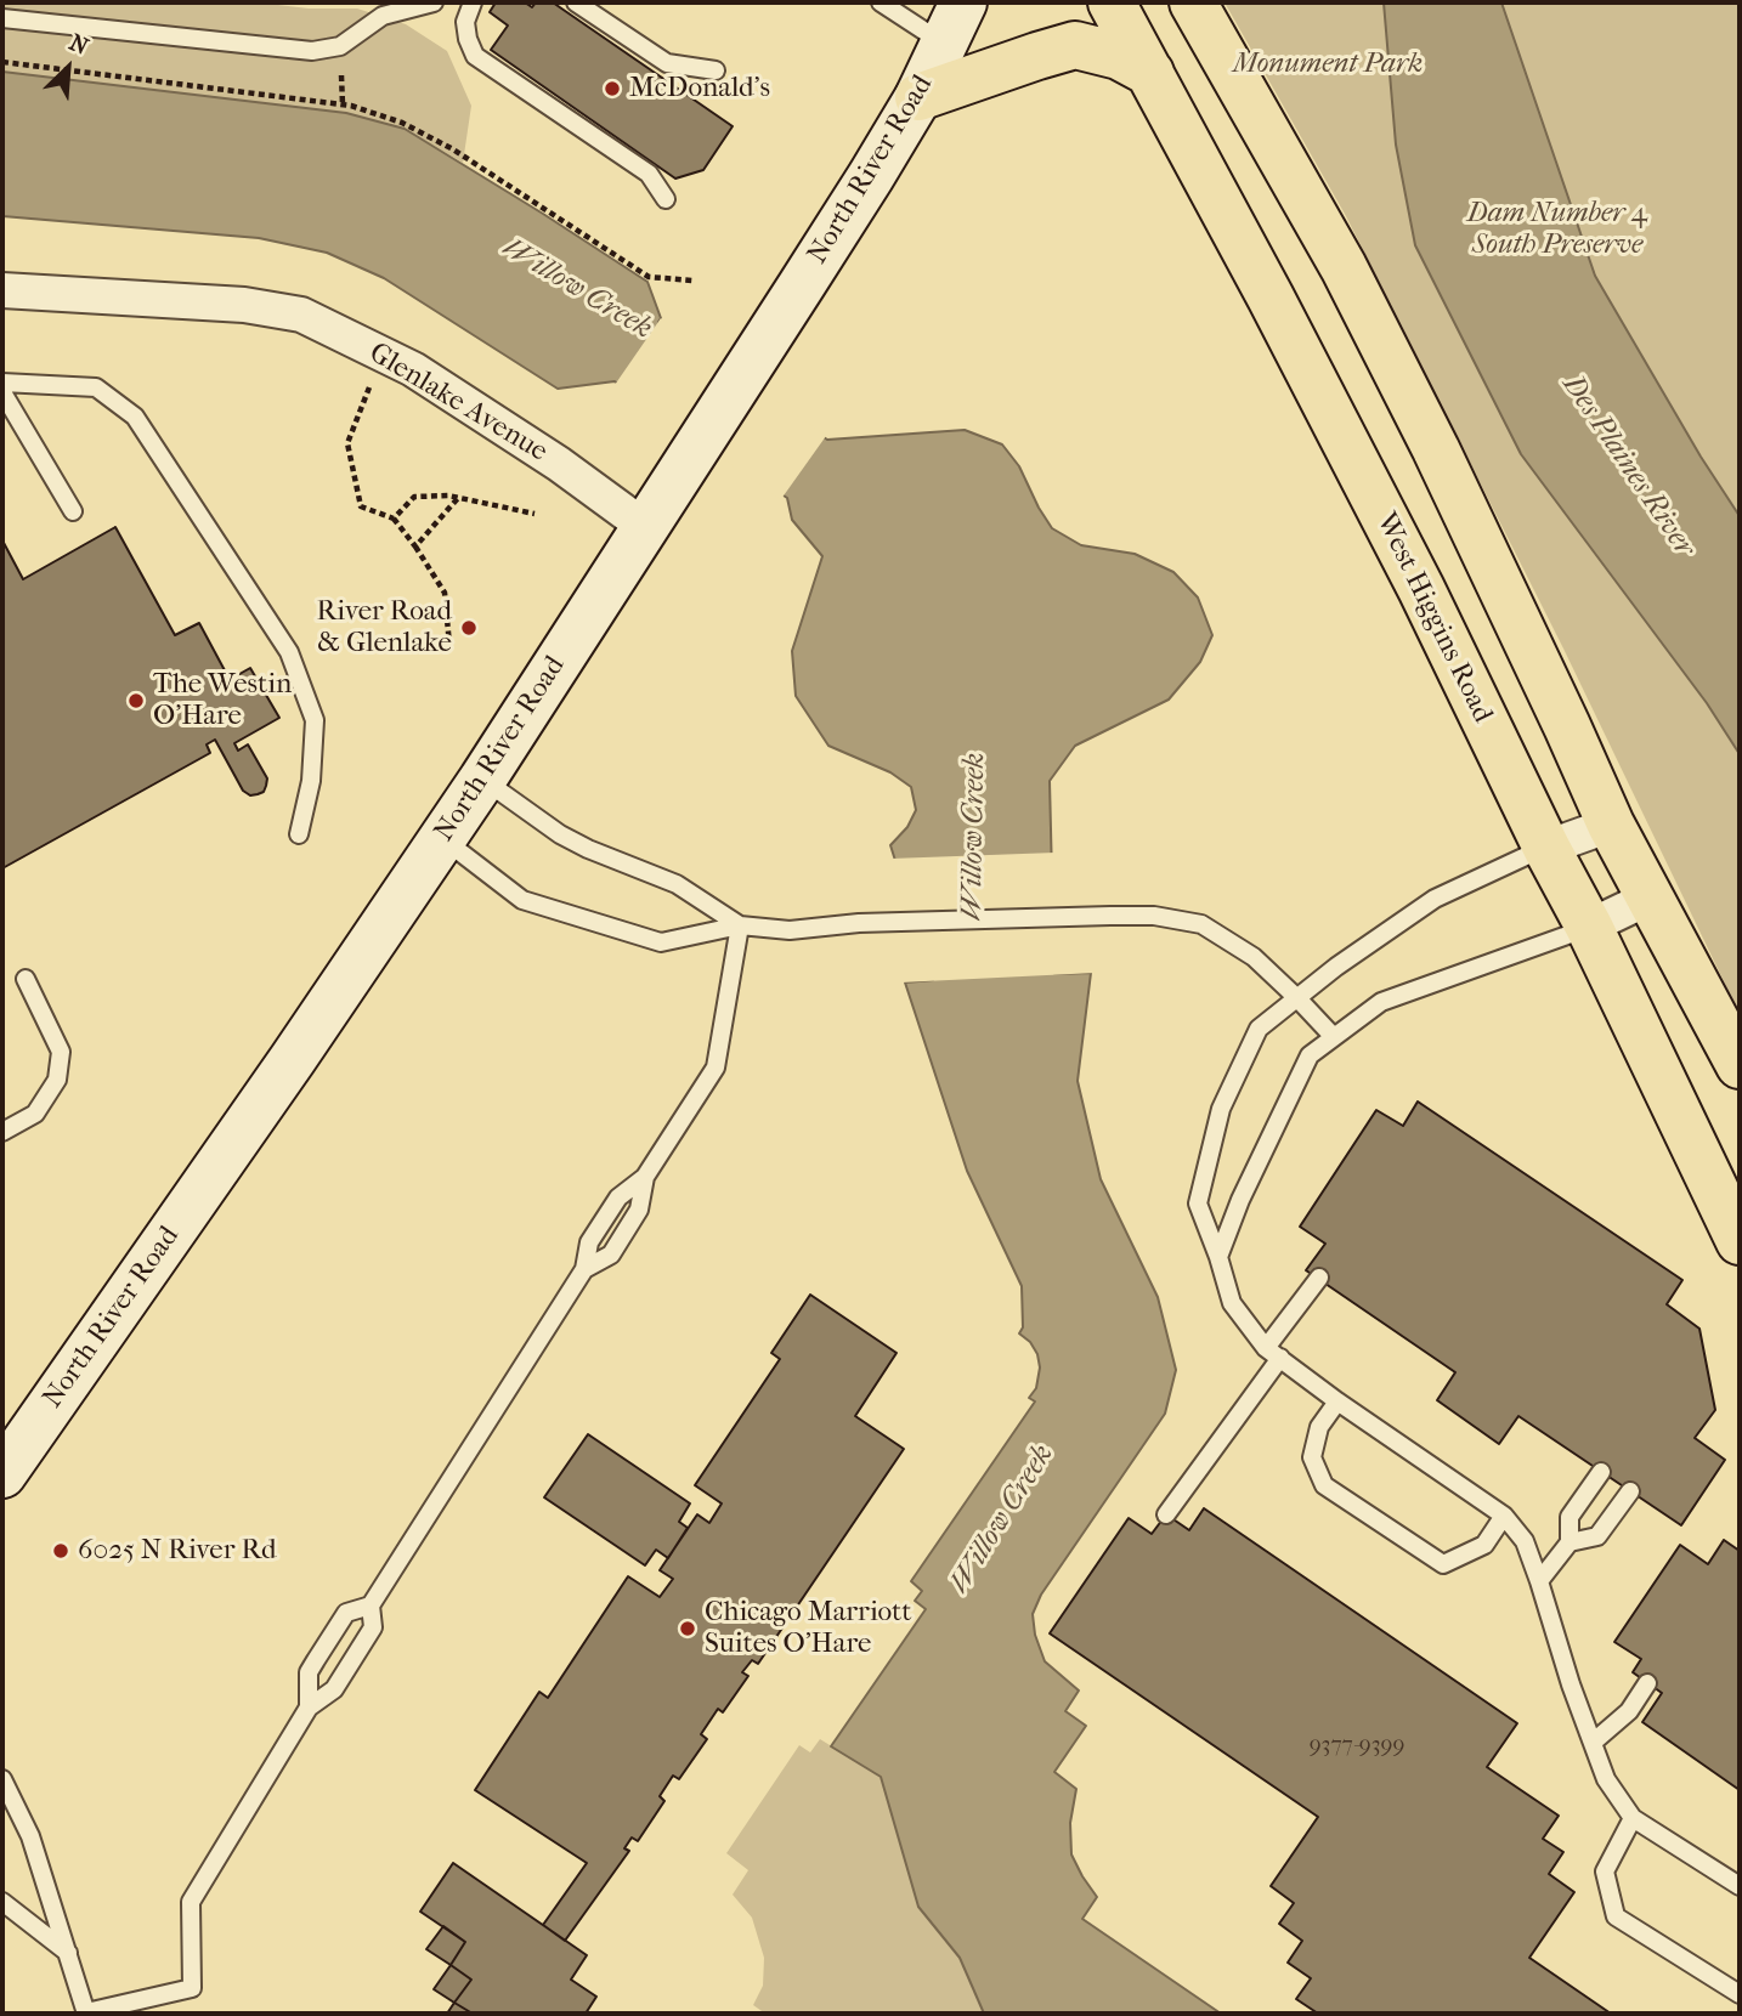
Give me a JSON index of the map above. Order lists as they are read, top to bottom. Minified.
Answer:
{"streets":{"main road":["North River Road","West Higgins Road"],"street":["Glenlake Avenue"]},"crossings":[["North River Road","Glenlake Avenue"]],"water":["Willow Creek","Des Plaines River"],"parks":["Monument Park","Dam Number 4 South Preserve"],"places":["McDonald's","River Road & Glenlake","The Westin O'Hare","6025 N River Rd","Chicago Marriott Suites O'Hare"],"house_numbers":["9377-9399"],"north":"top right"}
